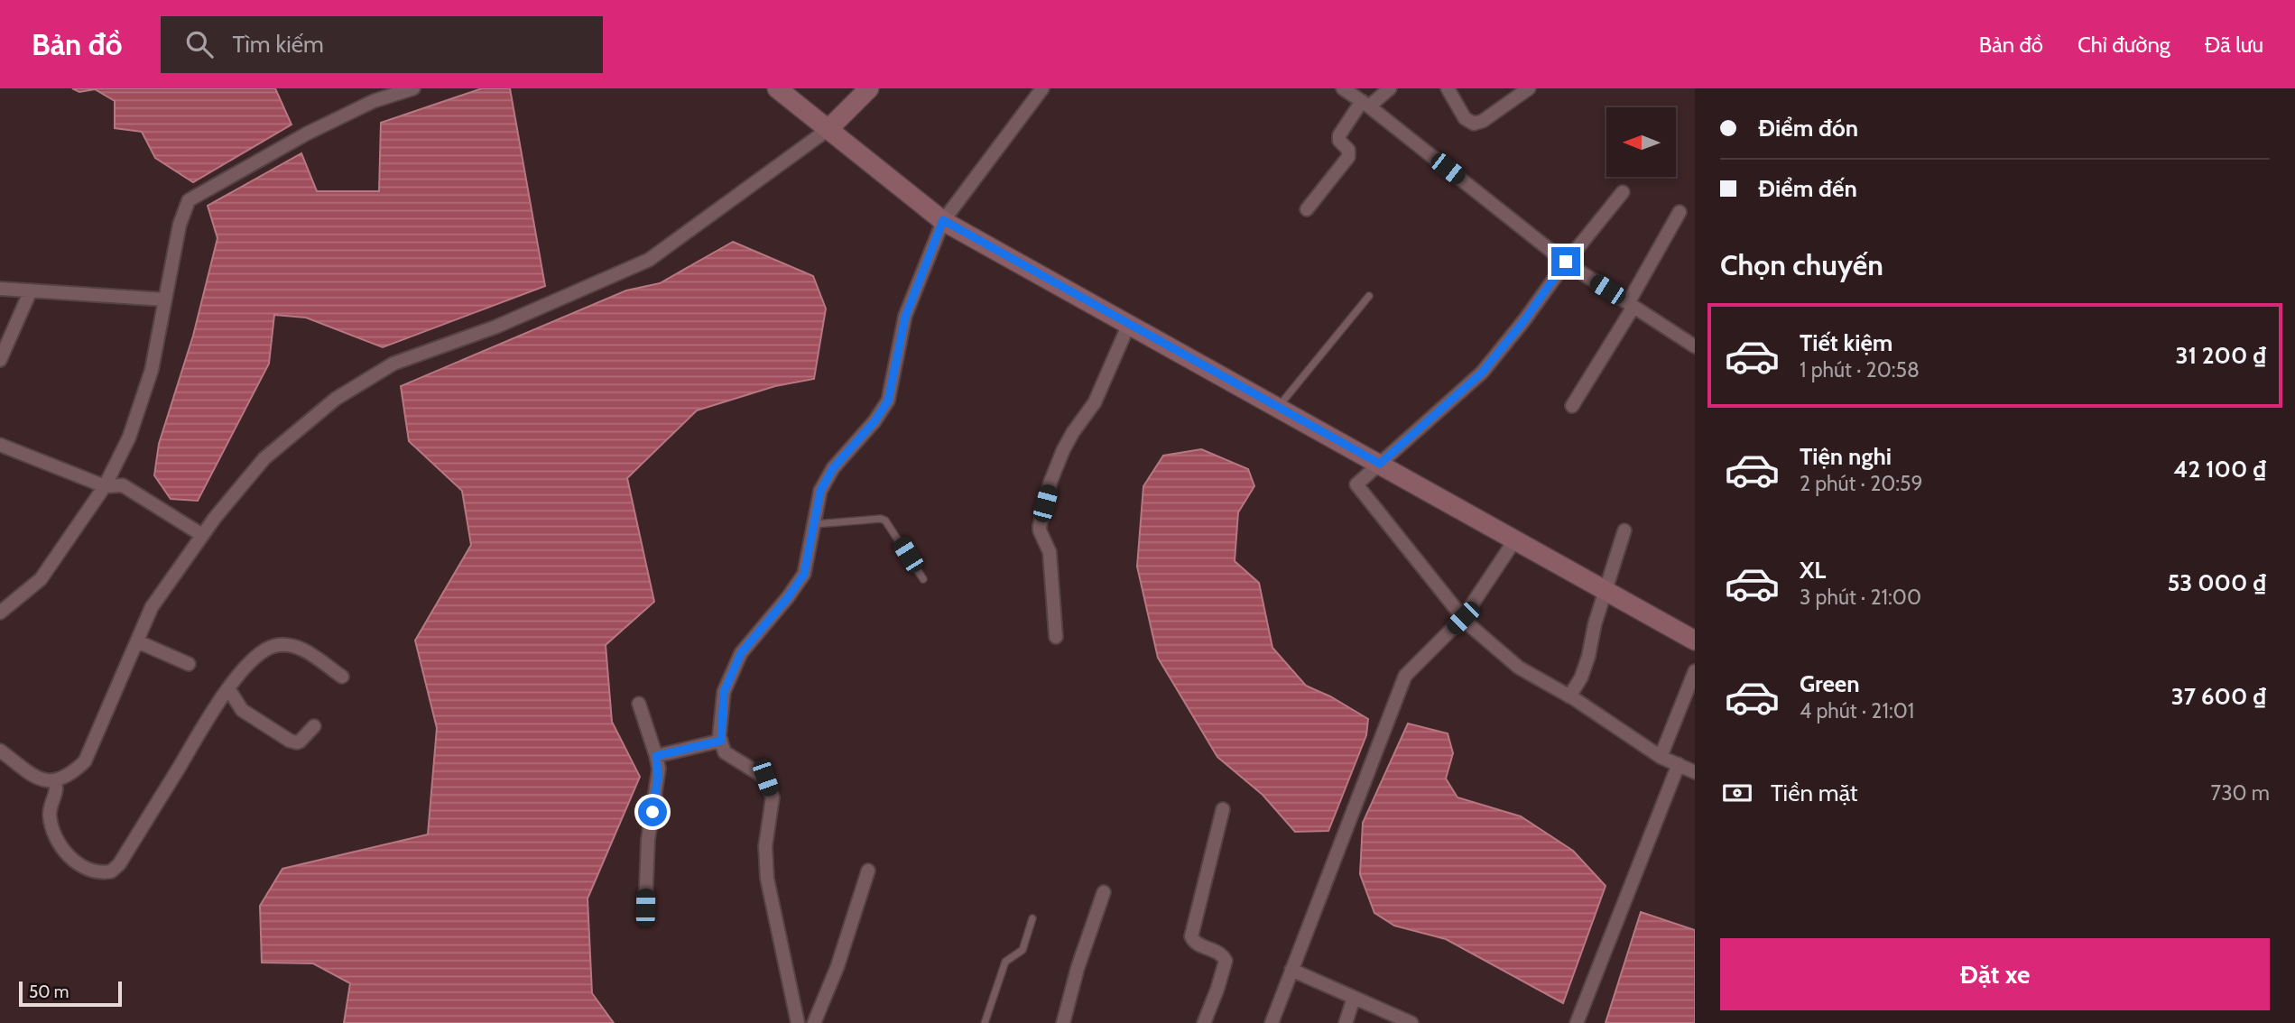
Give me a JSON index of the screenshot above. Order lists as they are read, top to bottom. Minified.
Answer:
{"scale_bar":"50 m","north":"left","page":{"header":"Bản đồ","search":"Tìm kiếm","nav":["Bản đồ","Chỉ đường","Đã lưu"],"banner":["Điểm đón","Điểm đến"],"heading":"Chọn chuyến","list":[{"name":"Tiết kiệm","note":"1 phút · 20:58","value":"31 200 ₫"},{"name":"Tiện nghi","note":"2 phút · 20:59","value":"42 100 ₫"},{"name":"XL","note":"3 phút · 21:00","value":"53 000 ₫"},{"name":"Green","note":"4 phút · 21:01","value":"37 600 ₫"}],"pay":["Tiền mặt","730 m"],"buttons":"Đặt xe","scale":"50 m"}}
